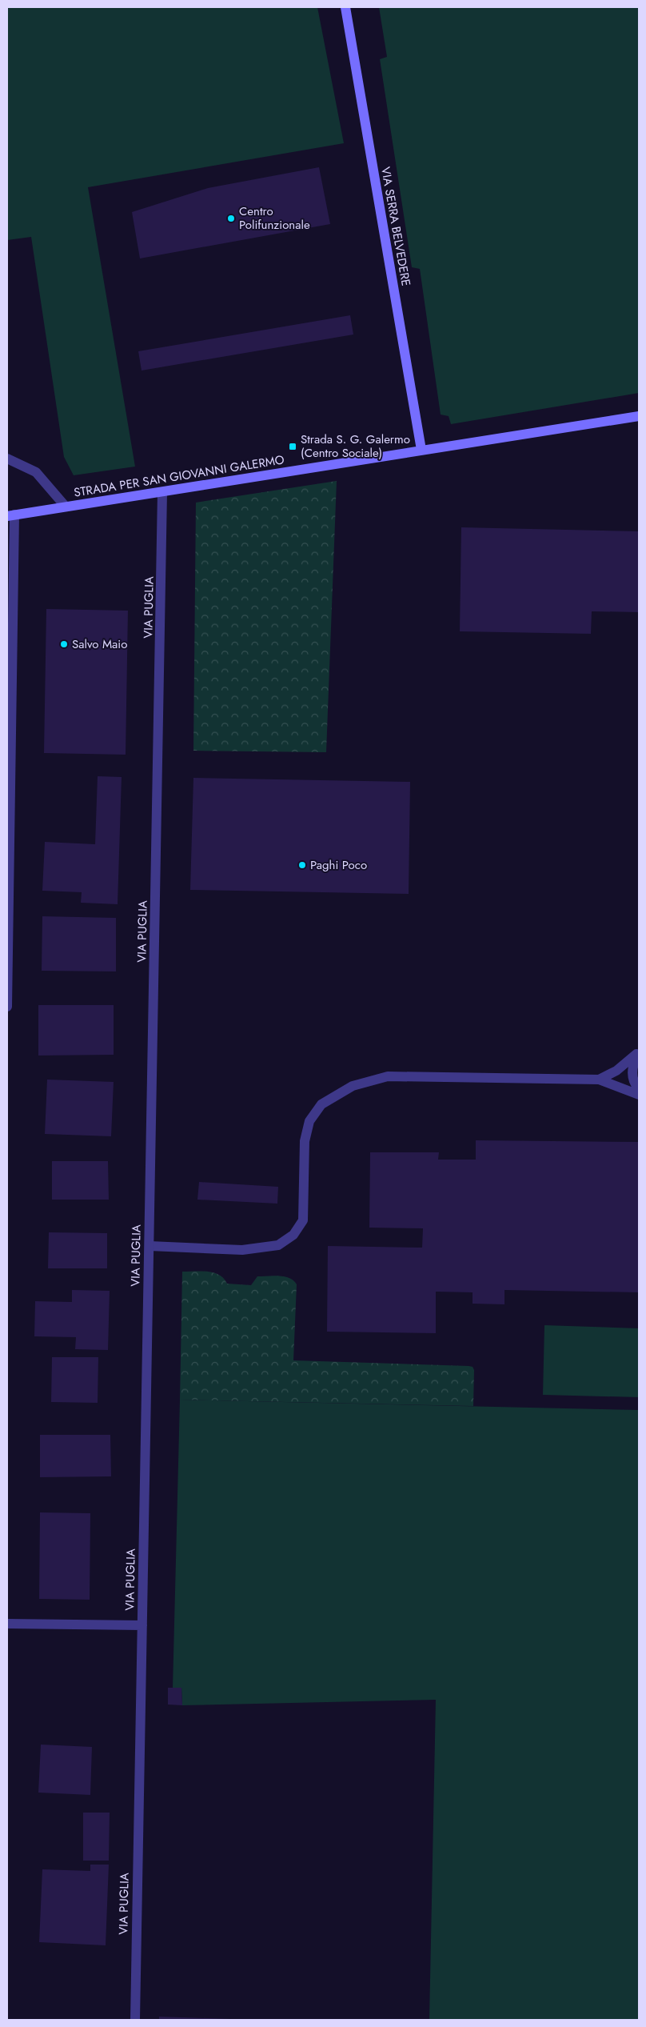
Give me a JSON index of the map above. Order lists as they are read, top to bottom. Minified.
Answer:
{"streets":{"main road":["VIA SERRA BELVEDERE","STRADA PER SAN GIOVANNI GALERMO"],"street":["VIA PUGLIA"]},"crossings":[["VIA SERRA BELVEDERE","STRADA PER SAN GIOVANNI GALERMO"],["STRADA PER SAN GIOVANNI GALERMO","VIA PUGLIA"]],"places":{"other":["Centro Polifunzionale","Salvo Maio","Paghi Poco"],"transit":["Strada S. G. Galermo (Centro Sociale)"]}}
